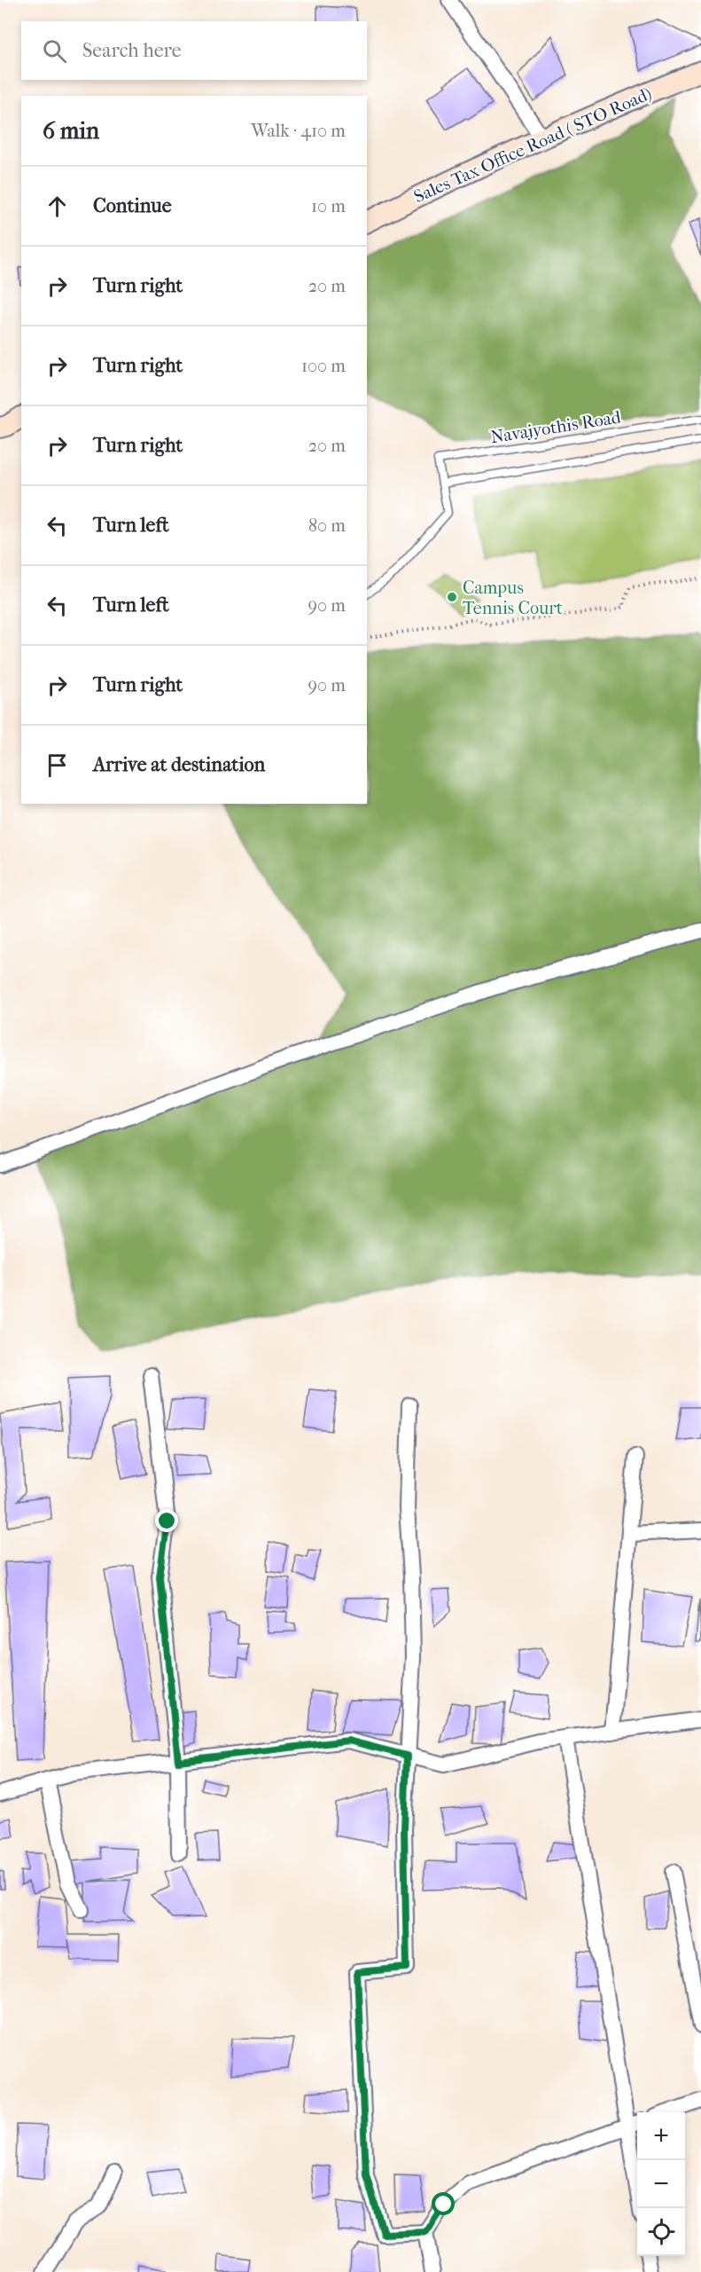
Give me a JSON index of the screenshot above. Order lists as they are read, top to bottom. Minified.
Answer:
{"streets":{"street":["Sales Tax Office Road ( STO Road)"],"lane":["Navajyothis Road"]},"places":["Campus Tennis Court"],"page":{"search":"Search here","heading":["6 min","Walk · 410 m"],"list":[["Continue","10 m"],["Turn right","20 m"],["Turn right","100 m"],["Turn right","20 m"],["Turn left","80 m"],["Turn left","90 m"],["Turn right","90 m"],"Arrive at destination"],"map_buttons":["+","−"]}}
